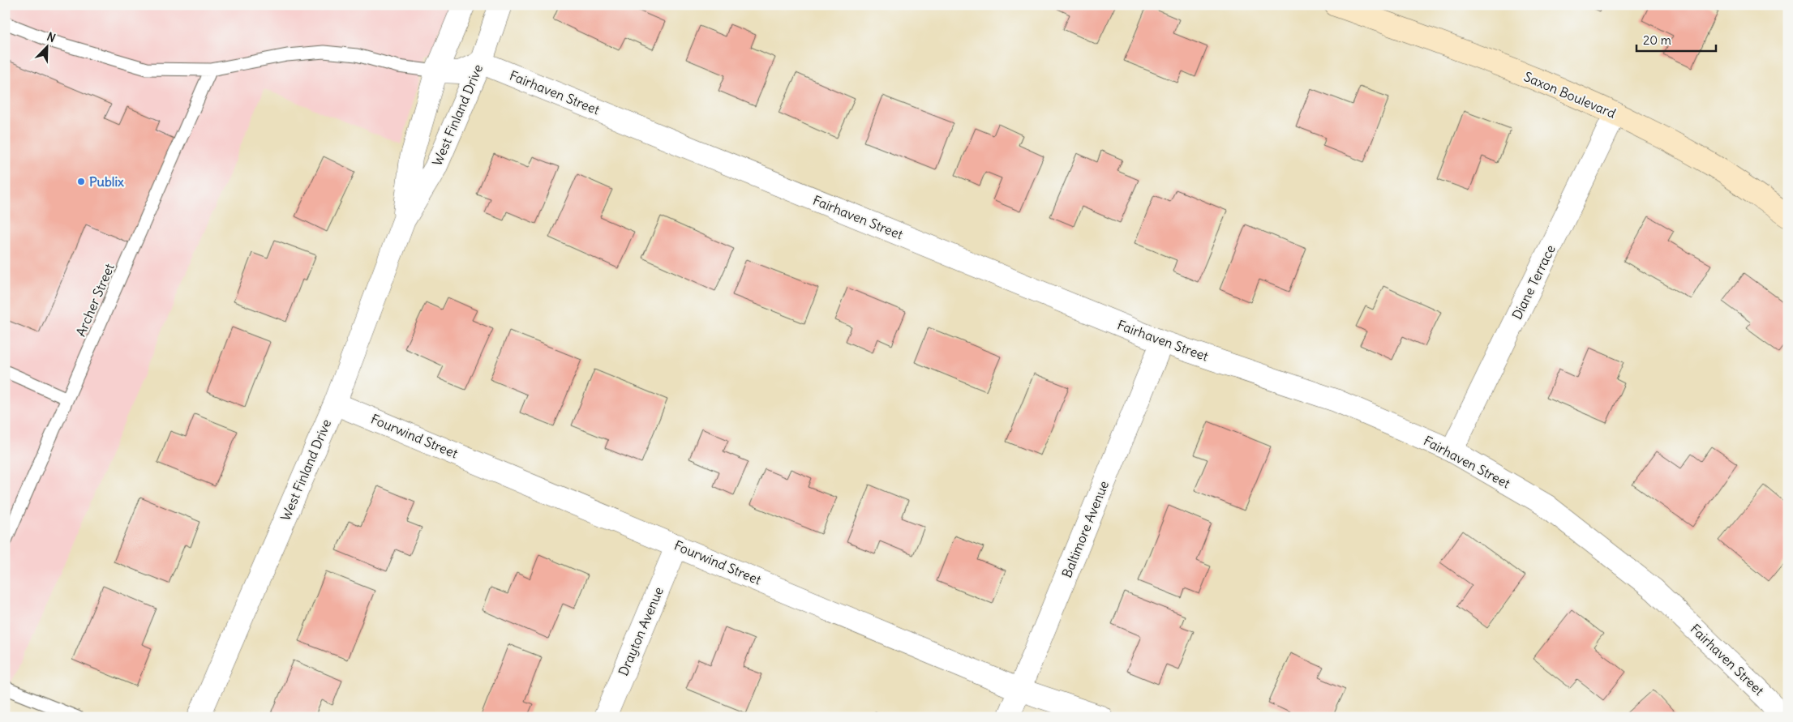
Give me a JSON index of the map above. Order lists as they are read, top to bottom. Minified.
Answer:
{"streets":{"main road":["Saxon Boulevard"],"street":["Fairhaven Street","West Finland Drive","Diane Terrace","Fourwind Street","Baltimore Avenue","Drayton Avenue"],"lane":["Archer Street"]},"crossings":[["Fairhaven Street","West Finland Drive"],["Fairhaven Street","Diane Terrace"],["Fairhaven Street","Baltimore Avenue"],["Saxon Boulevard","Diane Terrace"],["West Finland Drive","Fourwind Street"],["Fourwind Street","Baltimore Avenue"],["Fourwind Street","Drayton Avenue"]],"places":["Publix"],"scale_bar":"20 m","north":"top right"}
